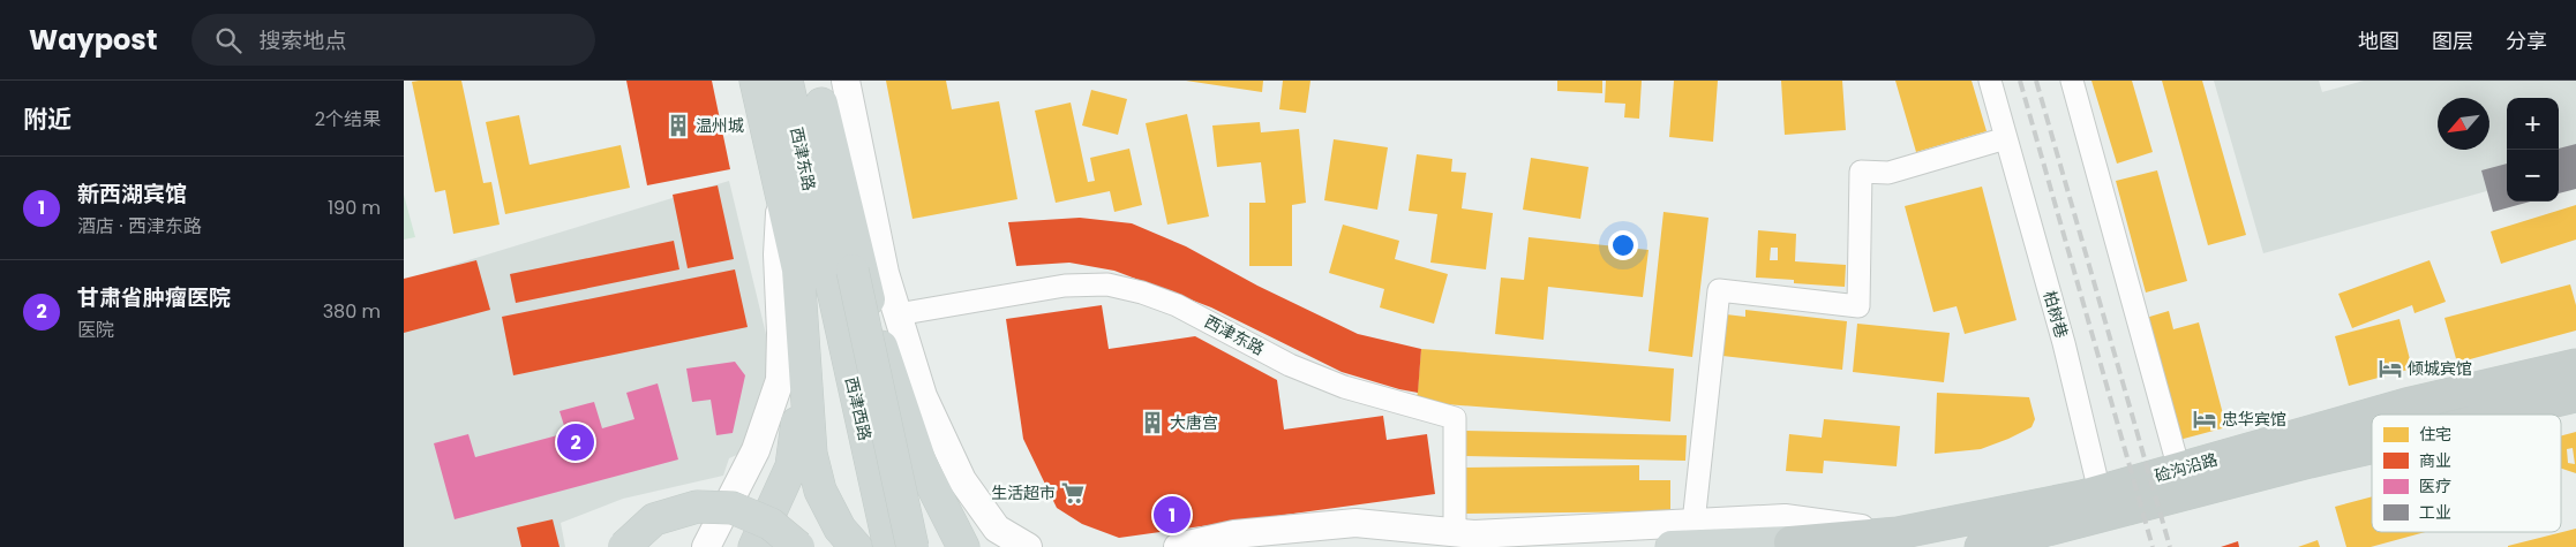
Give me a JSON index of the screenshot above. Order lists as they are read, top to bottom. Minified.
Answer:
{"streets":{"highway":["硷沟沿路"],"main road":["西津东路","西津西路"],"street":["柏树巷"]},"crossings":[["西津东路","西津西路"],["柏树巷","硷沟沿路"]],"places":{"building":["温州城","大唐宫"],"hotel":["倾城宾馆","忠华宾馆"],"supermarket":["生活超市"]},"legend":["住宅","商业","医疗","工业"],"north":"bottom left","page":{"header":"Waypost","search":"搜索地点","nav":["地图","图层","分享"],"heading":["附近","2个结果"],"map_buttons":["+","−"],"list":[{"mark":"1","name":"新西湖宾馆","note":"酒店 · 西津东路","value":"190 m"},{"mark":"2","name":"甘肃省肿瘤医院","note":"医院","value":"380 m"}],"pins":["2","1"]}}
